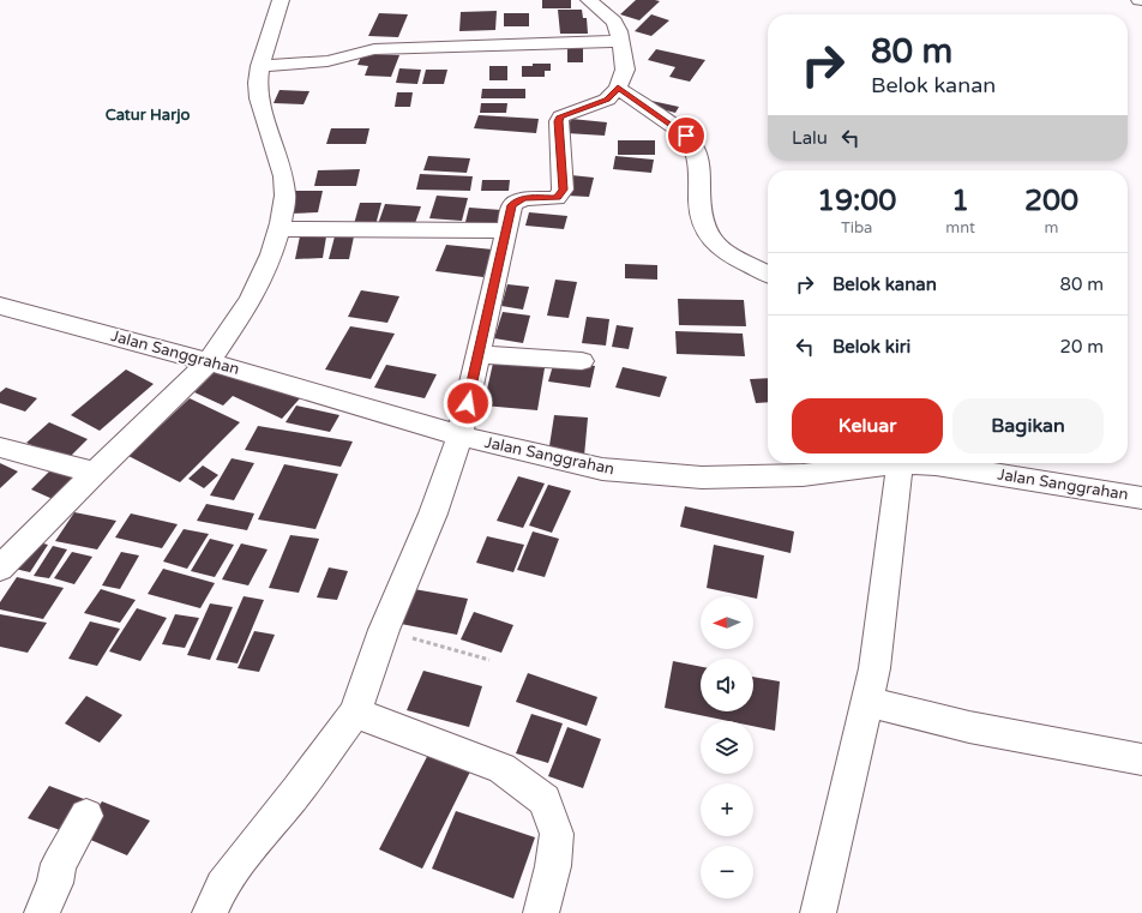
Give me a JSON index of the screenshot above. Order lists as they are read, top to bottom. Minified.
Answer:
{"streets":{"street":["Jalan Sanggrahan"]},"districts":["Catur Harjo"],"north":"left","page":{"turn":["80 m","Belok kanan"],"then":"Lalu","eta":["19:00","Tiba","1","mnt","200","m"],"list":[{"name":"Belok kanan","value":"80 m"},{"name":"Belok kiri","value":"20 m"}],"buttons":["Keluar","Bagikan"],"map_buttons":["+","−"]}}
